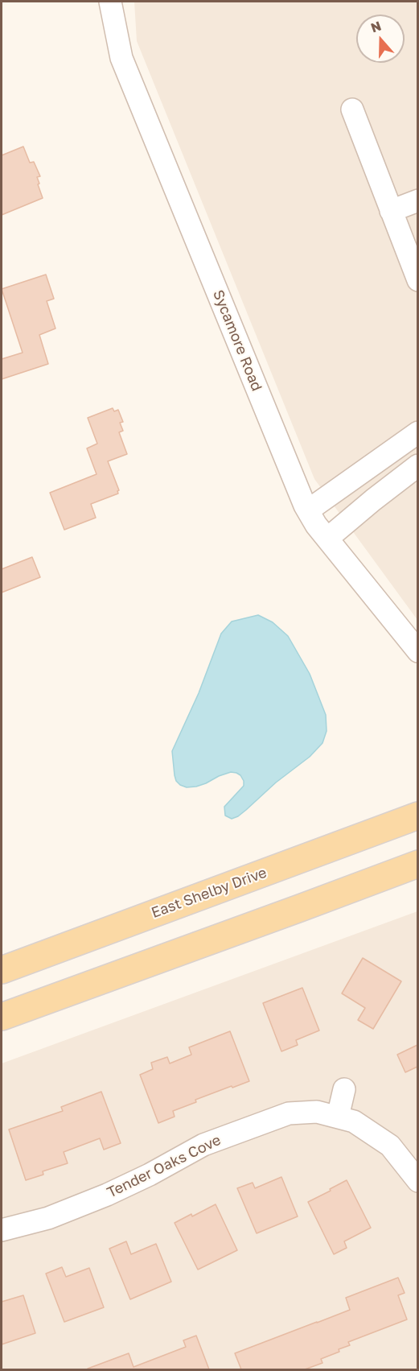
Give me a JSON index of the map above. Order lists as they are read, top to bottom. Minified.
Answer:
{"streets":{"main road":["East Shelby Drive"],"street":["Sycamore Road","Tender Oaks Cove"]},"north":"top"}
